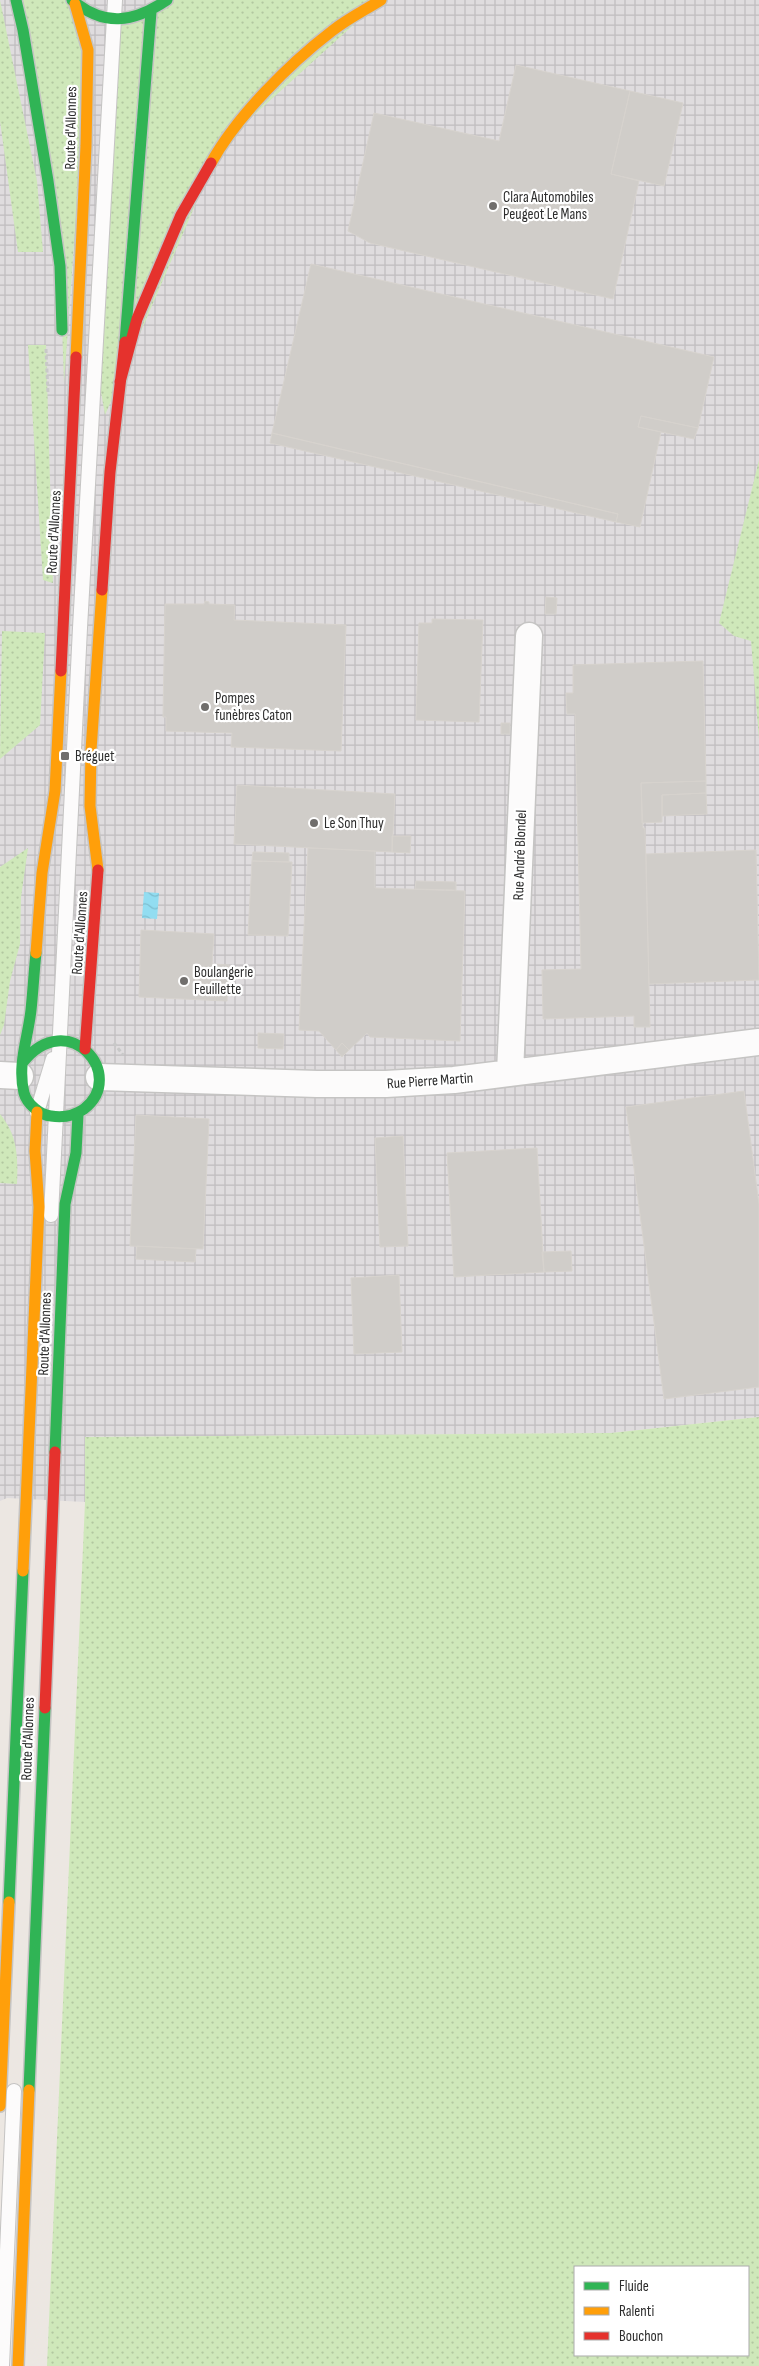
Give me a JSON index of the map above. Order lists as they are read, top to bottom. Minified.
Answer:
{"streets":{"main road":["Route d'Allonnes"],"street":["Rue André Blondel","Rue Pierre Martin"]},"crossings":[["Rue André Blondel","Rue Pierre Martin"]],"places":{"other":["Clara Automobiles Peugeot Le Mans","Pompes funèbres Caton","Le Son Thuy","Boulangerie Feuillette"],"transit":["Bréguet"]},"legend":["Fluide","Ralenti","Bouchon"]}
